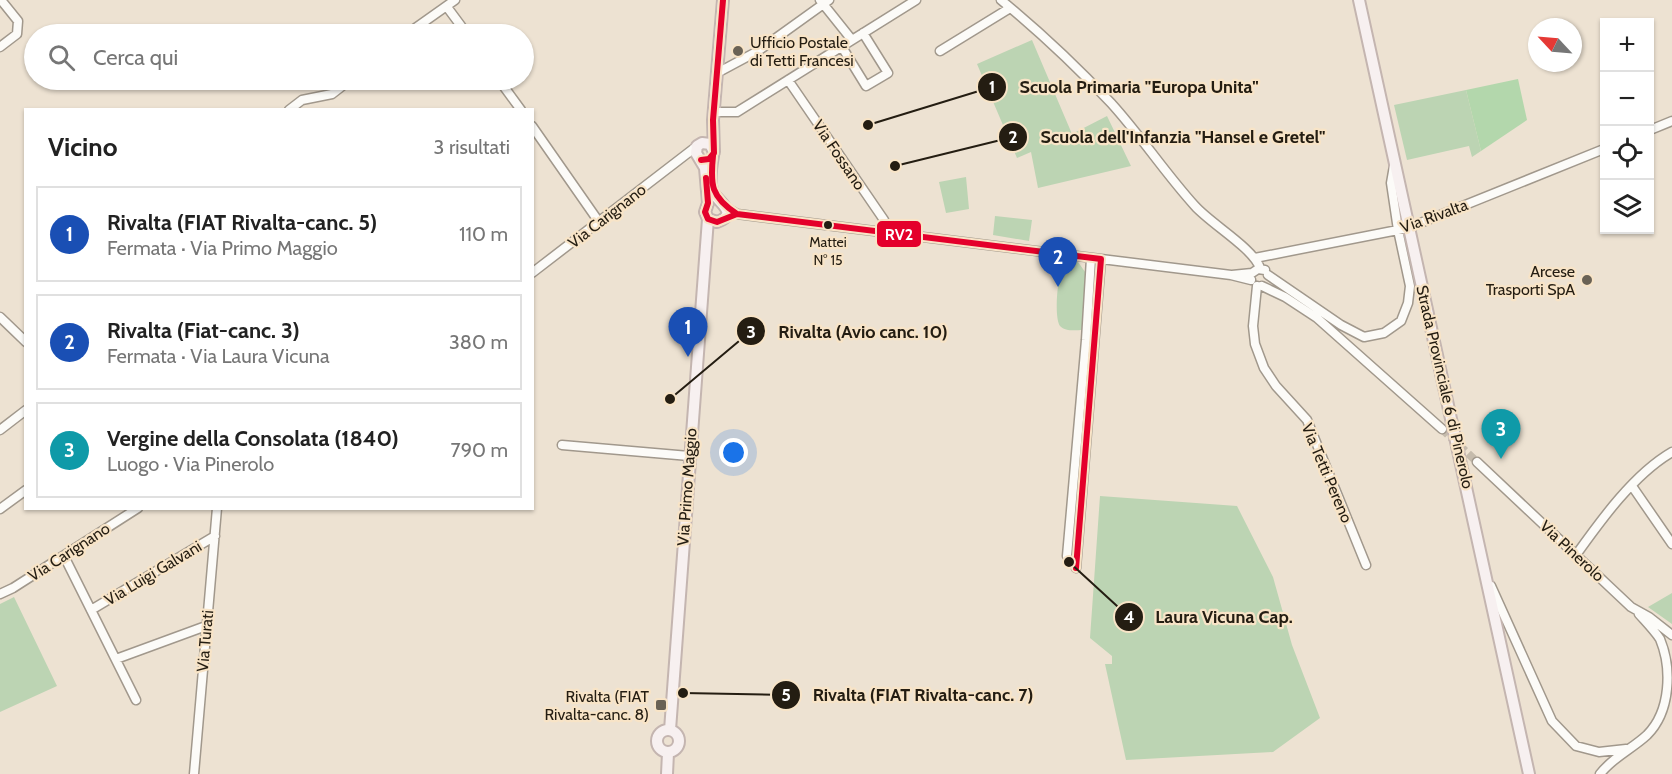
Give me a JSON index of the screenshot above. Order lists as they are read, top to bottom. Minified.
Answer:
{"streets":{"main road":["Strada Provinciale 6 di Pinerolo","Via Primo Maggio"],"street":["Via Fossano","Via Carignano","Via Rivalta","Via Tetti Pereno","Via Pinerolo","Via Luigi Galvani","Via Turati"]},"crossings":[["Via Carignano","Via Primo Maggio"],["Via Rivalta","Strada Provinciale 6 di Pinerolo"],["Via Luigi Galvani","Via Turati"]],"places":{"other":["Ufficio Postale di Tetti Francesi","Scuola Primaria \"Europa Unita\"","Scuola dell'Infanzia \"Hansel e Gretel\"","Mattei N° 15","Arcese Trasporti SpA","Rivalta (Avio canc. 10)","Laura Vicuna Cap.","Rivalta (FIAT Rivalta-canc. 7)"],"transit":["Rivalta (FIAT Rivalta-canc. 8)"]},"lines":["transit line RV2"],"north":"top left","page":{"map_buttons":["+","−"],"search":"Cerca qui","heading":["Vicino","3 risultati"],"list":[{"mark":"1","name":"Rivalta (FIAT Rivalta-canc. 5)","note":"Fermata · Via Primo Maggio","value":"110 m"},{"mark":"2","name":"Rivalta (Fiat-canc. 3)","note":"Fermata · Via Laura Vicuna","value":"380 m"},{"mark":"3","name":"Vergine della Consolata (1840)","note":"Luogo · Via Pinerolo","value":"790 m"}],"pins":["2","1","3"]}}
